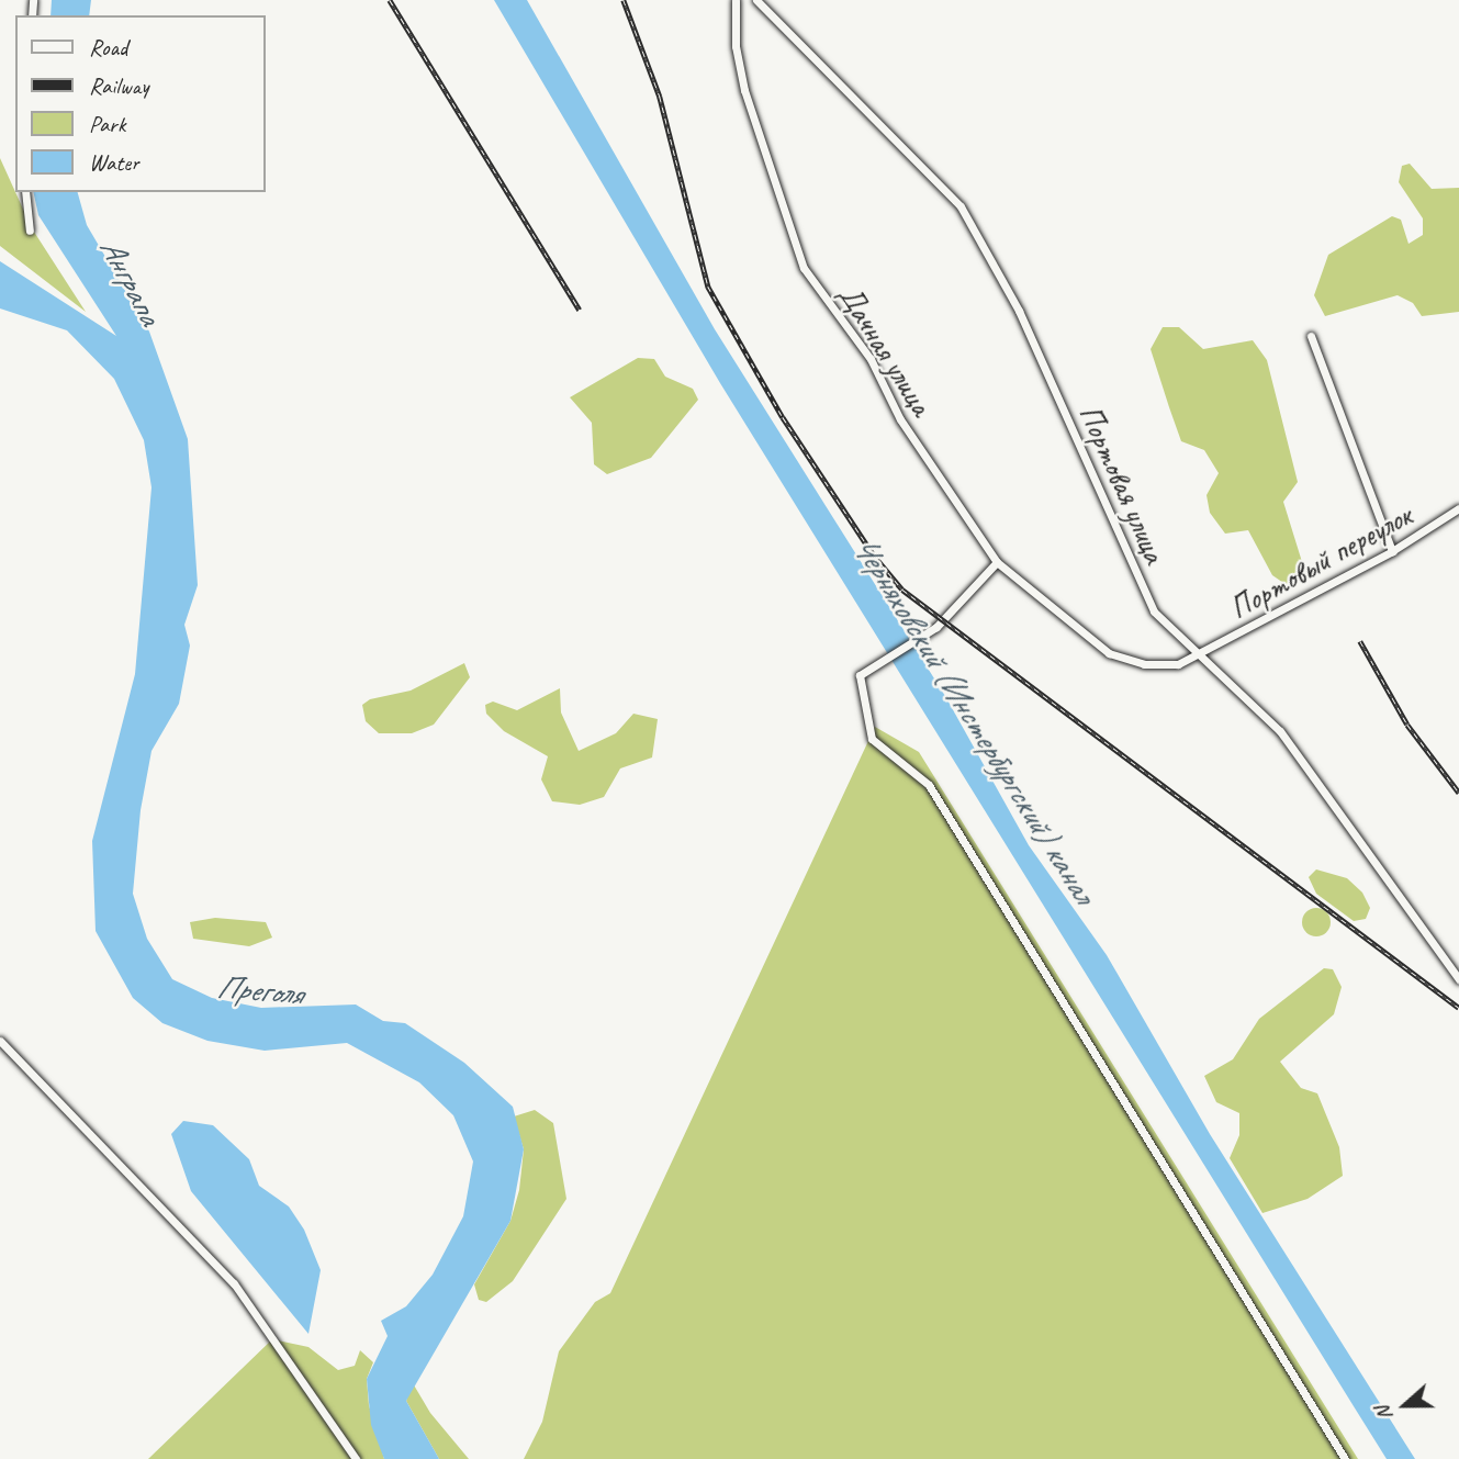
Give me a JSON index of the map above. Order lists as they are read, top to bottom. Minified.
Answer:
{"streets":{"street":["Дачная улица","Портовая улица","Портовый переулок"]},"crossings":[["Дачная улица","Портовая улица"],["Дачная улица","Портовый переулок"],["Портовая улица","Портовый переулок"]],"water":["Анграпа","Черняховский (Инстербургский) канал","Преголя"],"legend":["Road","Railway","Park","Water"],"north":"left"}
